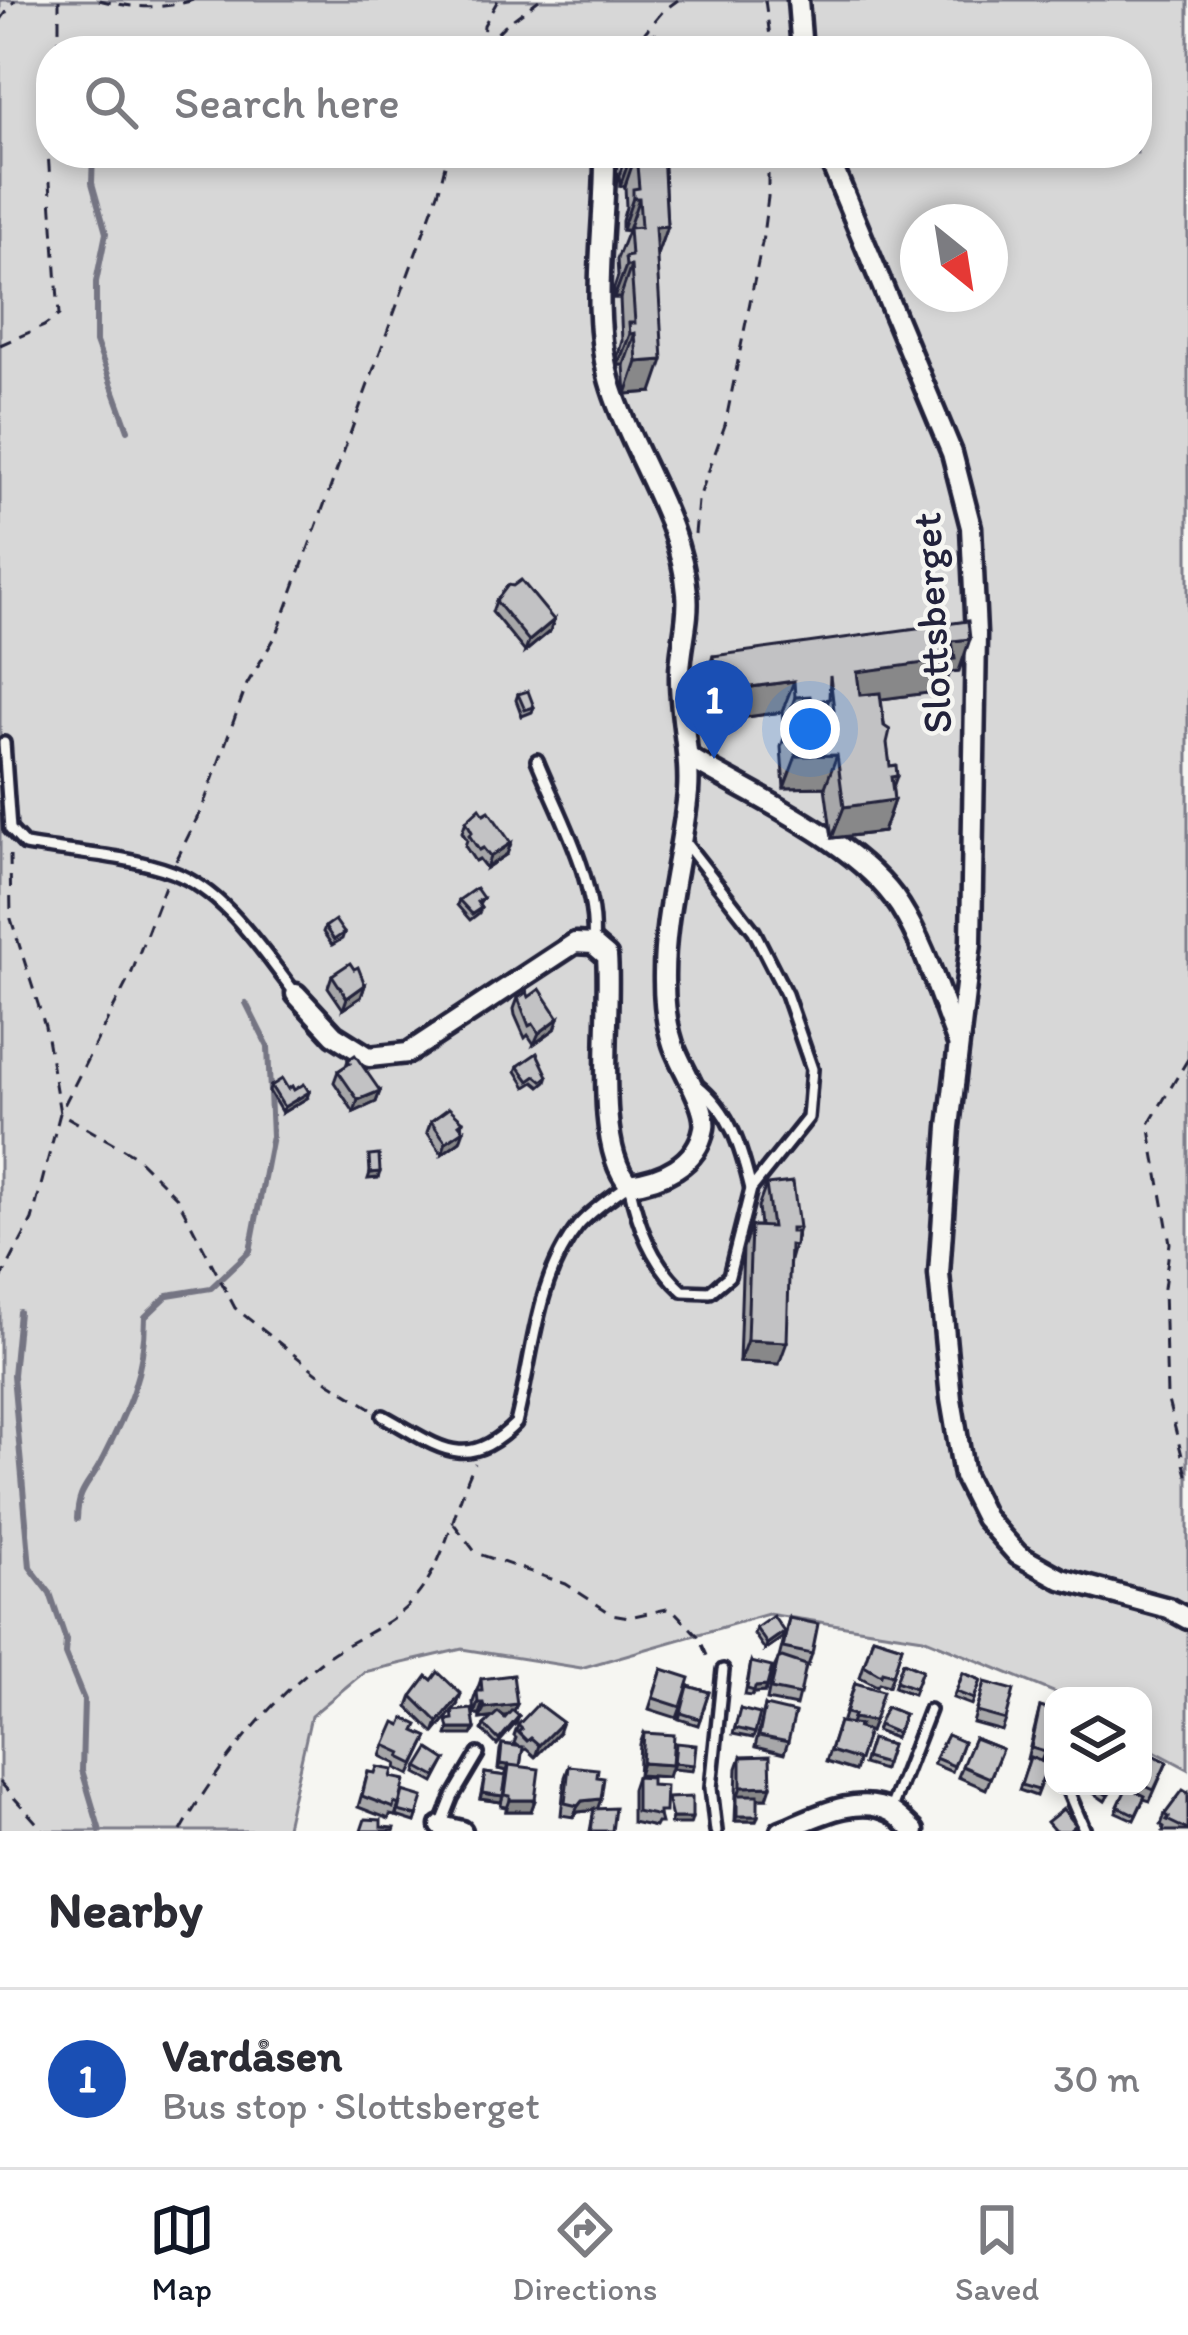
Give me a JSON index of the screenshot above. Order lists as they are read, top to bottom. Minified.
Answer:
{"streets":{"street":["Slottsberget"]},"north":"bottom right","page":{"search":"Search here","pins":"1","heading":"Nearby","list":[{"mark":"1","name":"Vardåsen","note":"Bus stop · Slottsberget","value":"30 m"}],"nav":["Map","Directions","Saved"]}}
